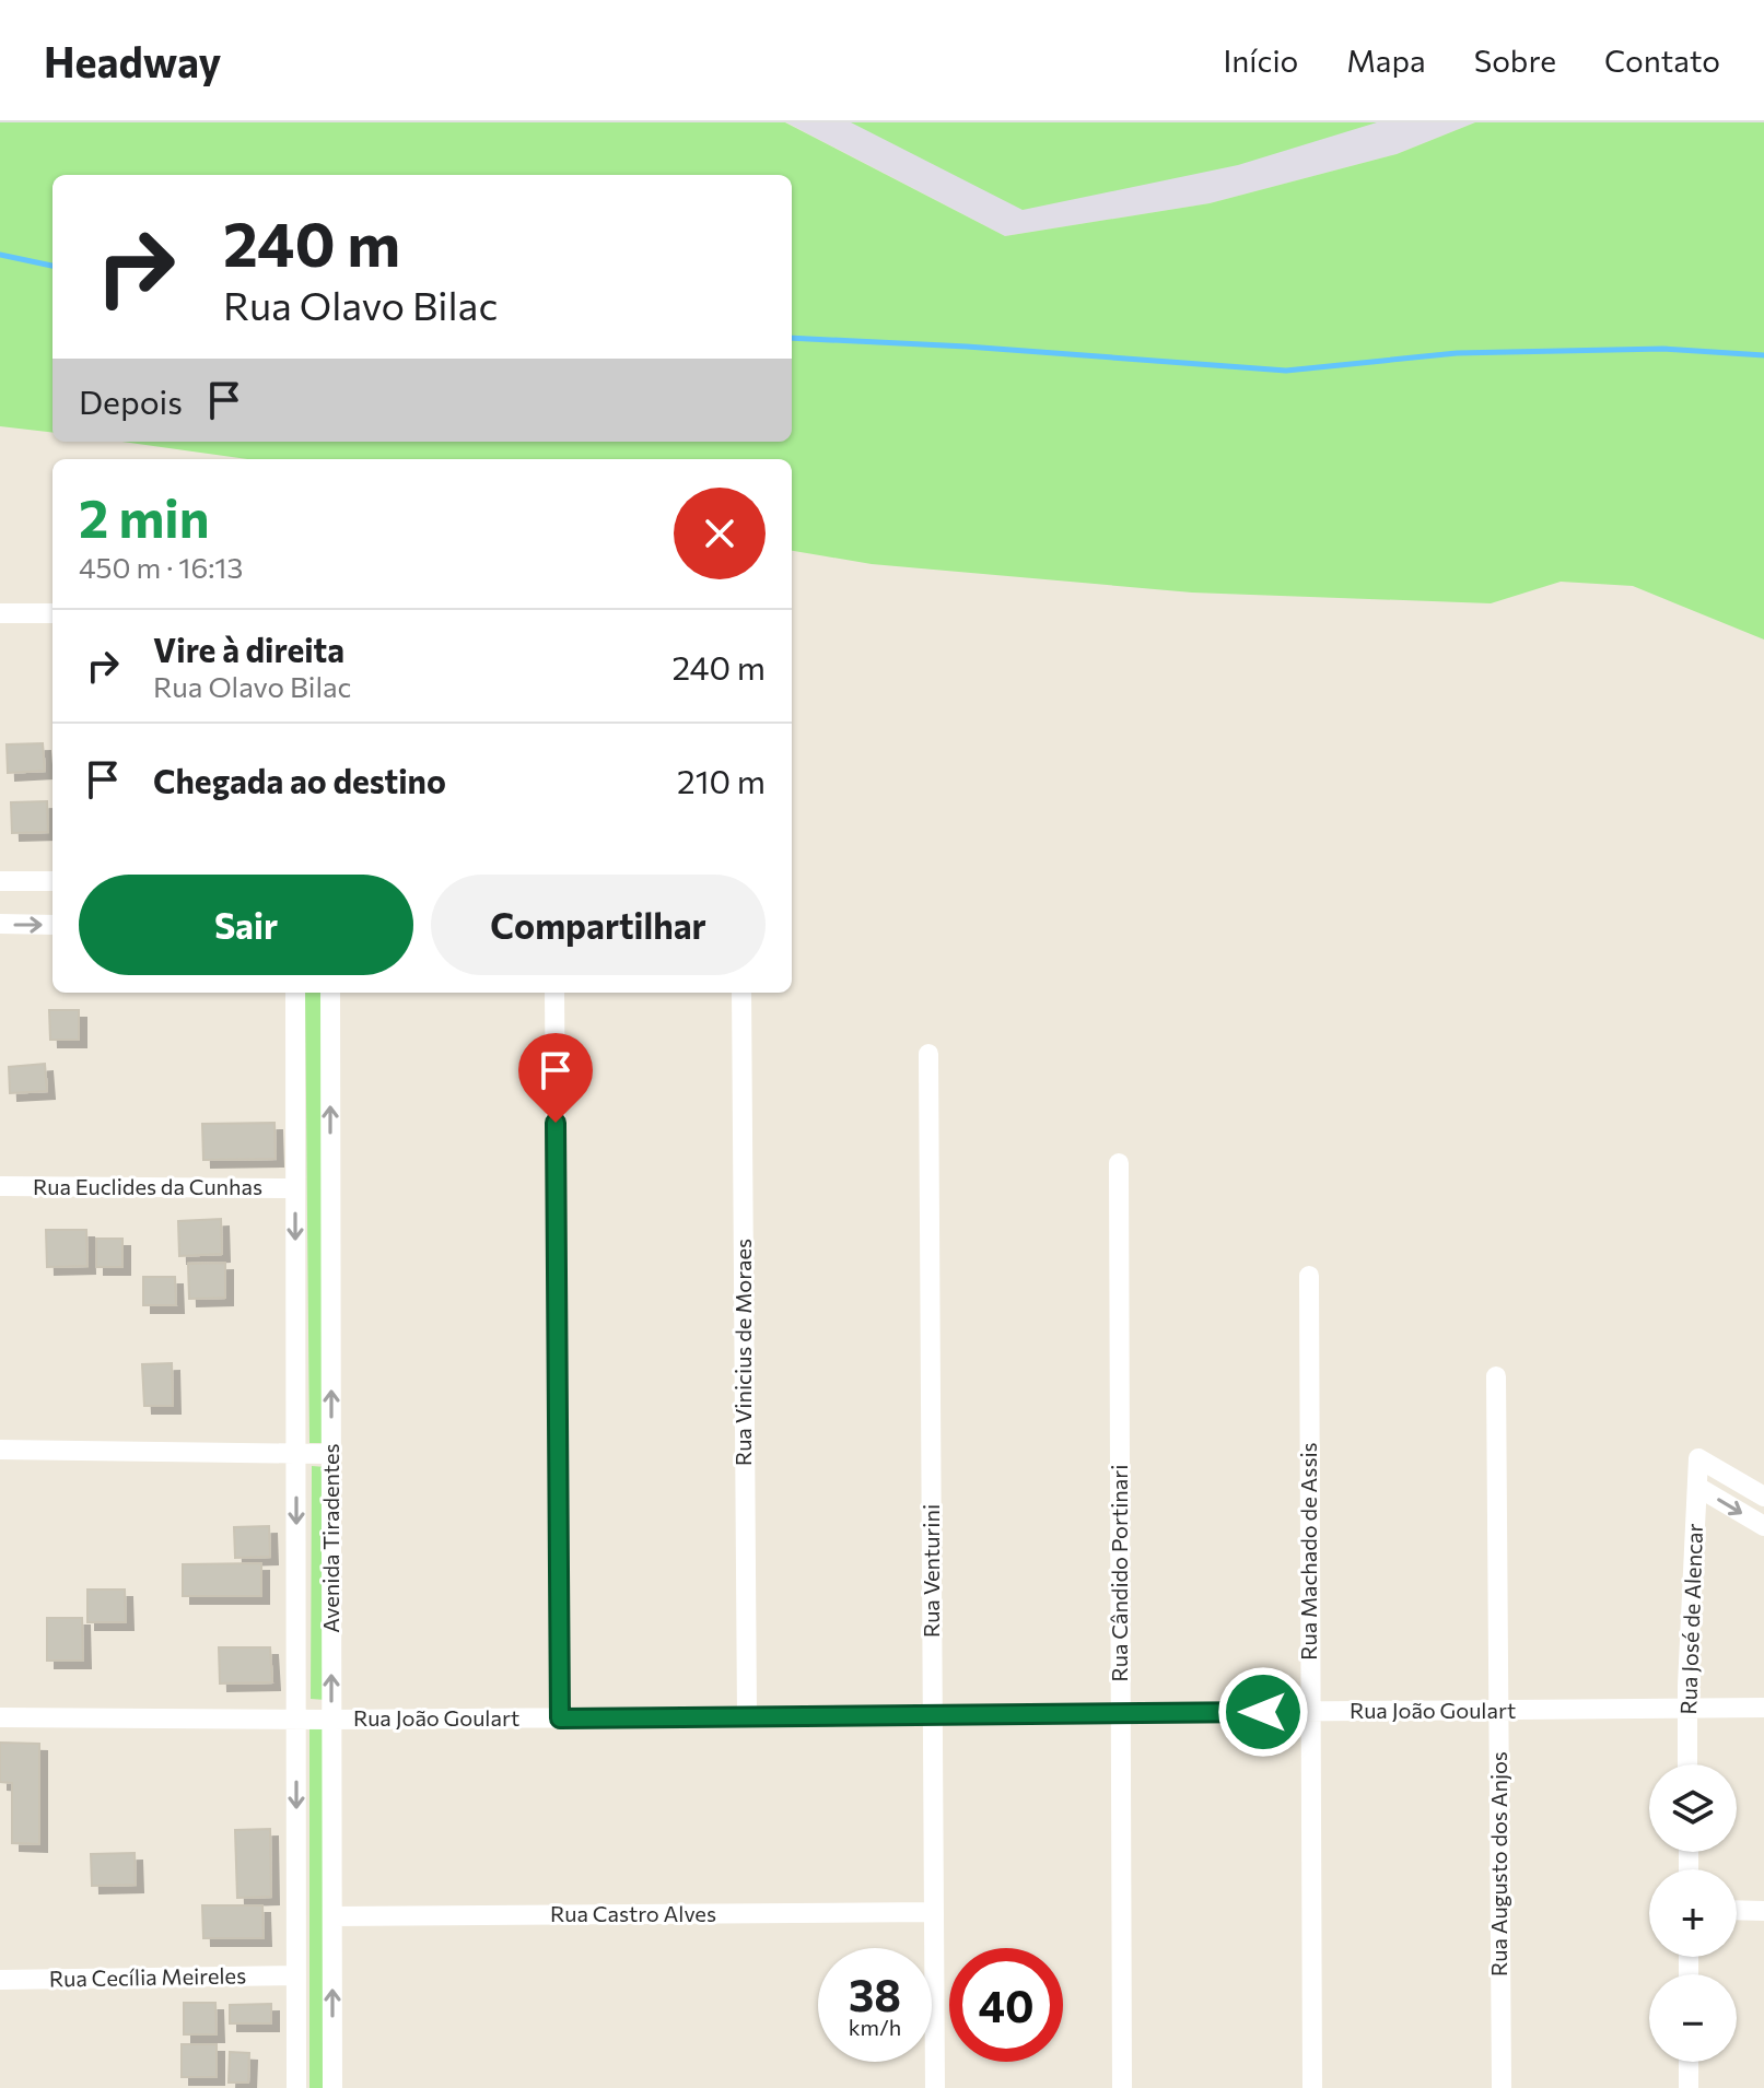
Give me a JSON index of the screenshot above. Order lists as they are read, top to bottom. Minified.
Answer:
{"streets":{"street":["Rua Euclides da Cunhas","Rua Vinicius de Moraes","Avenida Tiradentes","Rua Machado de Assis","Rua Venturini","Rua Cândido Portinari","Rua José de Alencar","Rua João Goulart","Rua Augusto dos Anjos","Rua Castro Alves","Rua Cecília Meireles"]},"crossings":[["Rua Euclides da Cunhas","Avenida Tiradentes"],["Rua Vinicius de Moraes","Rua João Goulart"],["Avenida Tiradentes","Rua João Goulart"],["Avenida Tiradentes","Rua Castro Alves"],["Avenida Tiradentes","Rua Cecília Meireles"],["Rua Machado de Assis","Rua João Goulart"],["Rua Venturini","Rua João Goulart"],["Rua Venturini","Rua Castro Alves"],["Rua Cândido Portinari","Rua João Goulart"],["Rua José de Alencar","Rua João Goulart"],["Rua João Goulart","Rua Augusto dos Anjos"]],"page":{"header":"Headway","nav":["Início","Mapa","Sobre","Contato"],"turn":["240 m","Rua Olavo Bilac"],"then":"Depois","heading":["2 min","450 m · 16:13"],"list":[{"name":"Vire à direita","note":"Rua Olavo Bilac","value":"240 m"},{"name":"Chegada ao destino","value":"210 m"}],"buttons":["Sair","Compartilhar"],"map_buttons":["+","−"],"speed":"38 km/h","limit":"40"}}
